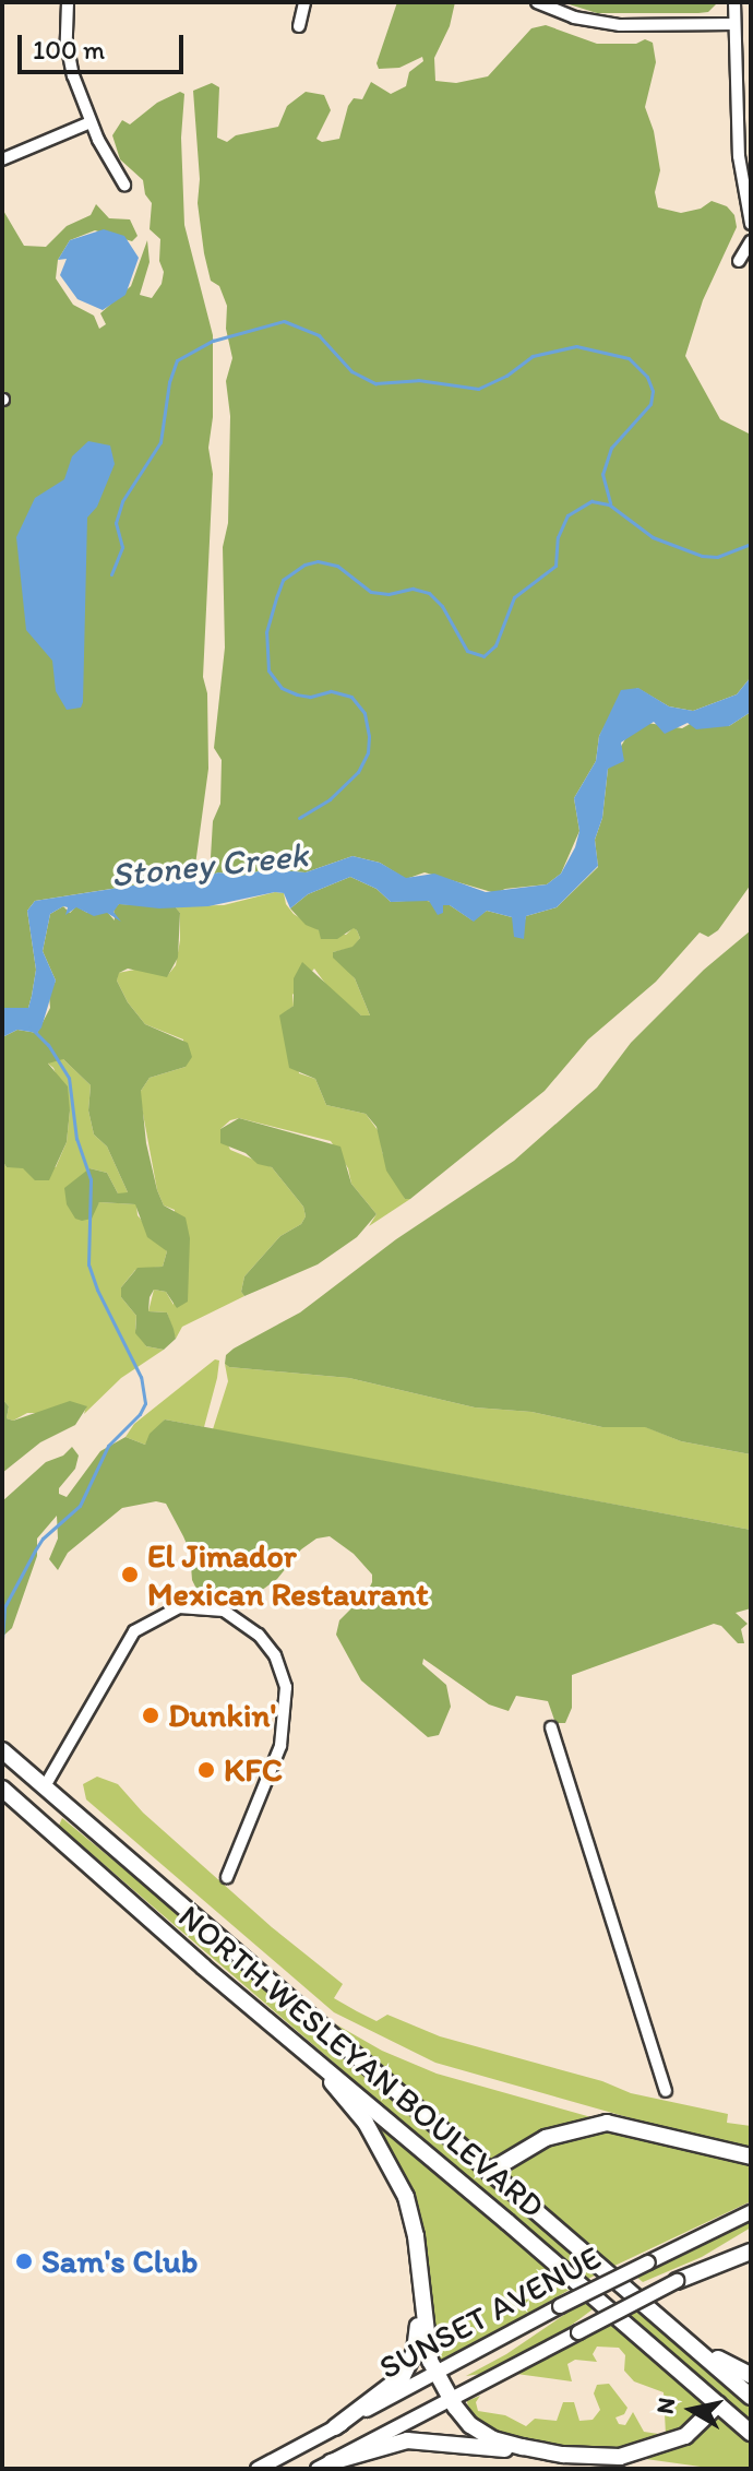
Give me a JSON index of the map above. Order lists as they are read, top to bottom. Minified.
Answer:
{"streets":{"highway":["NORTH WESLEYAN BOULEVARD"],"main road":["SUNSET AVENUE"]},"water":["Stoney Creek"],"places":["El Jimador Mexican Restaurant","Dunkin'","KFC","Sam's Club"],"scale_bar":"100 m","north":"left"}
